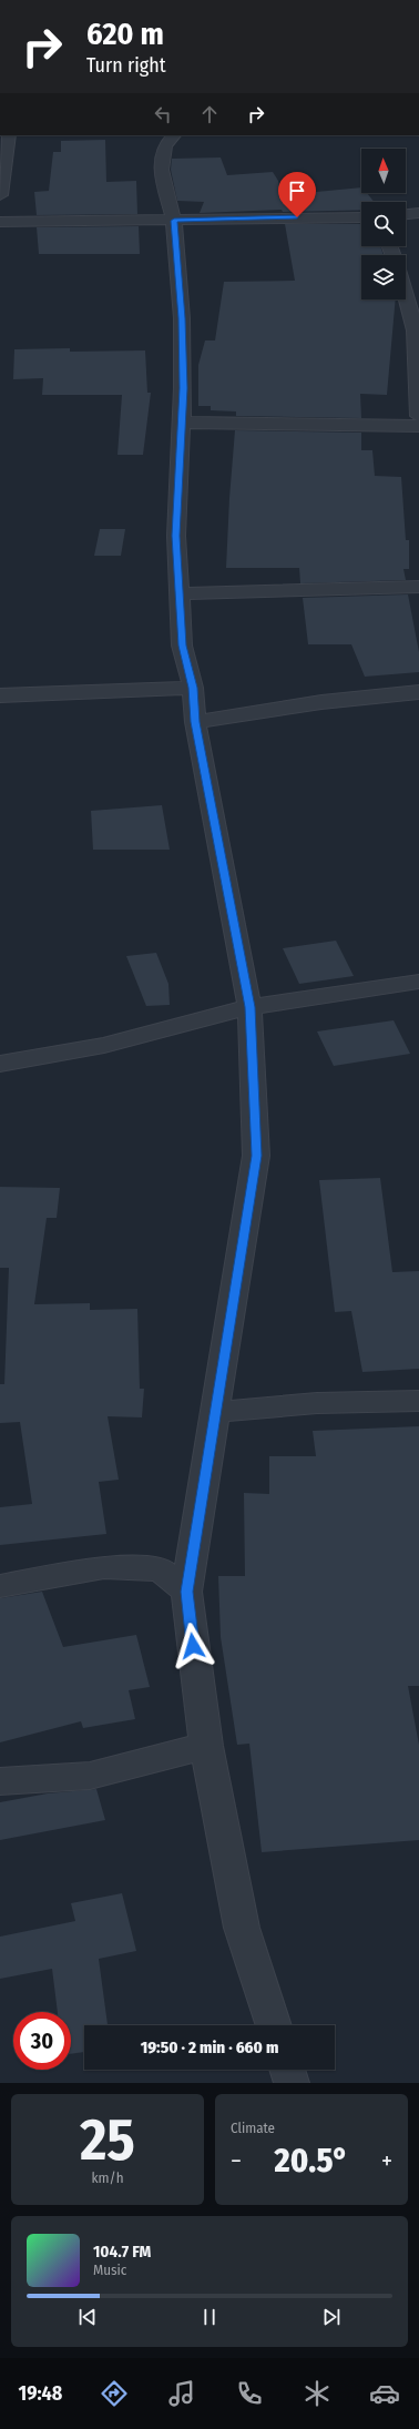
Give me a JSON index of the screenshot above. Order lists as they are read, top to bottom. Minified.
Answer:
{"north":"top","page":{"turn":["620 m","Turn right"],"limit":"30","trip":"19:50 · 2 min · 660 m","tile":[["25","km/h"],"Climate"],"heat":["−","20.5°","+"],"song":["104.7 FM","Music"],"tabs":"19:48"}}
